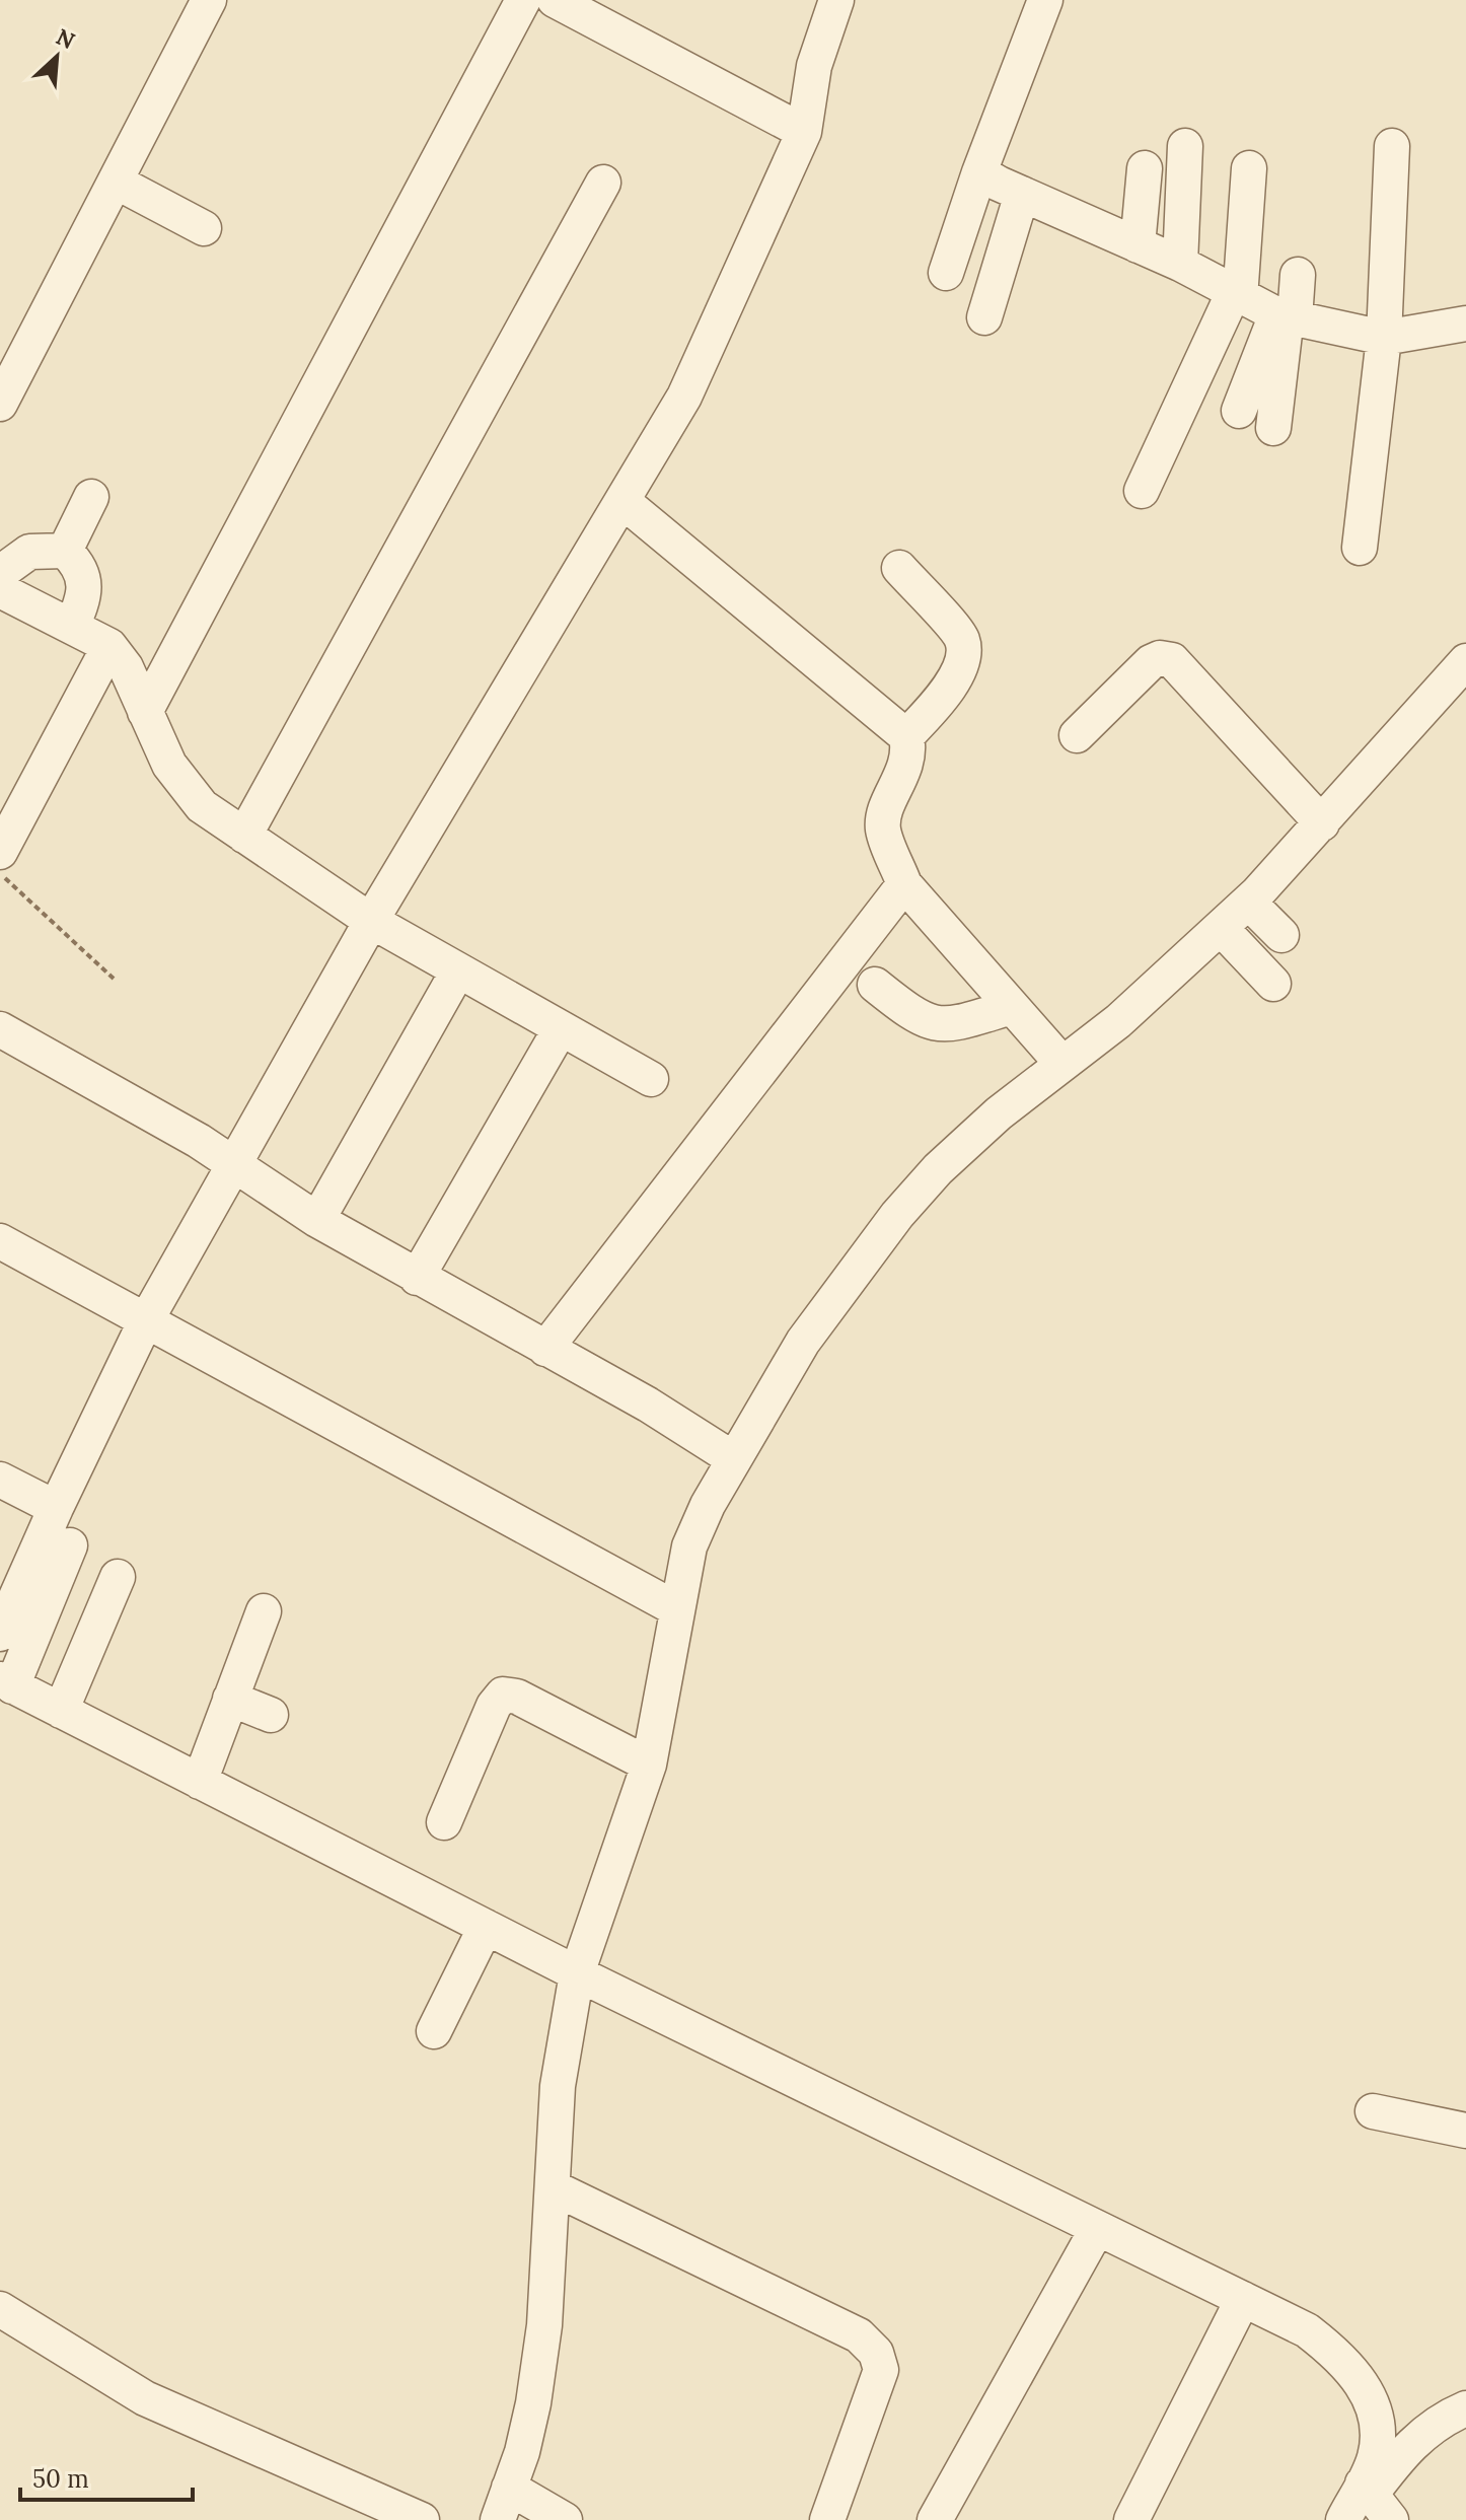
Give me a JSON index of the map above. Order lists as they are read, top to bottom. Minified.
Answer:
{"scale_bar":"50 m","north":"top right"}
